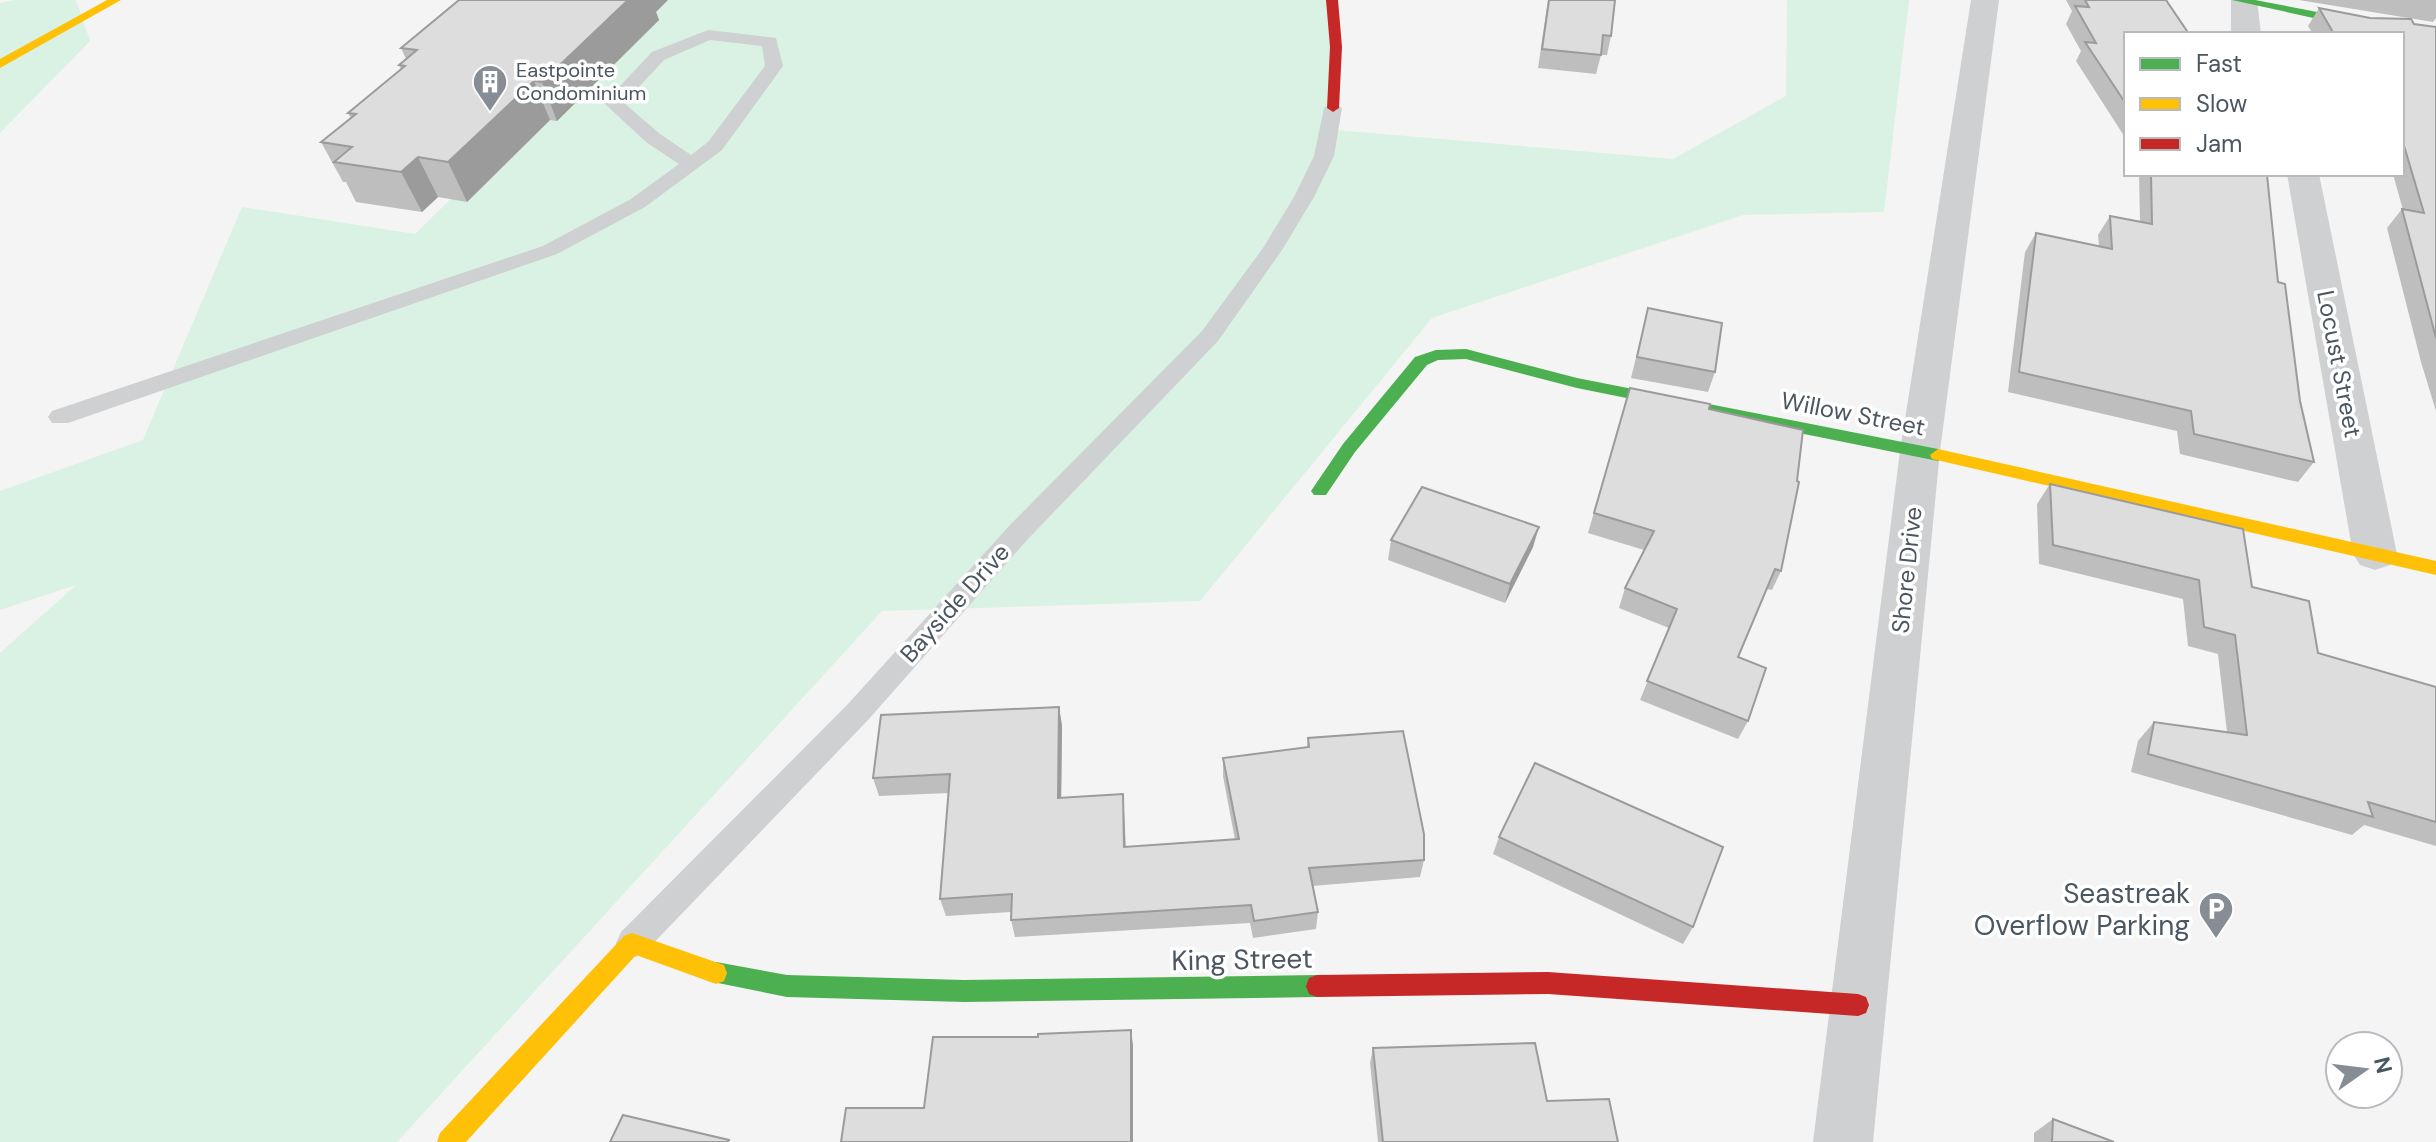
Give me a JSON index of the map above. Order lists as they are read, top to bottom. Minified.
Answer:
{"streets":{"street":["Locust Street","Willow Street","Shore Drive","Bayside Drive","King Street"]},"crossings":[["Locust Street","Willow Street"],["Willow Street","Shore Drive"],["Shore Drive","King Street"],["Bayside Drive","King Street"]],"places":{"building":["Eastpointe Condominium"],"parking":["Seastreak Overflow Parking"]},"legend":["Fast","Slow","Jam"],"north":"right"}
